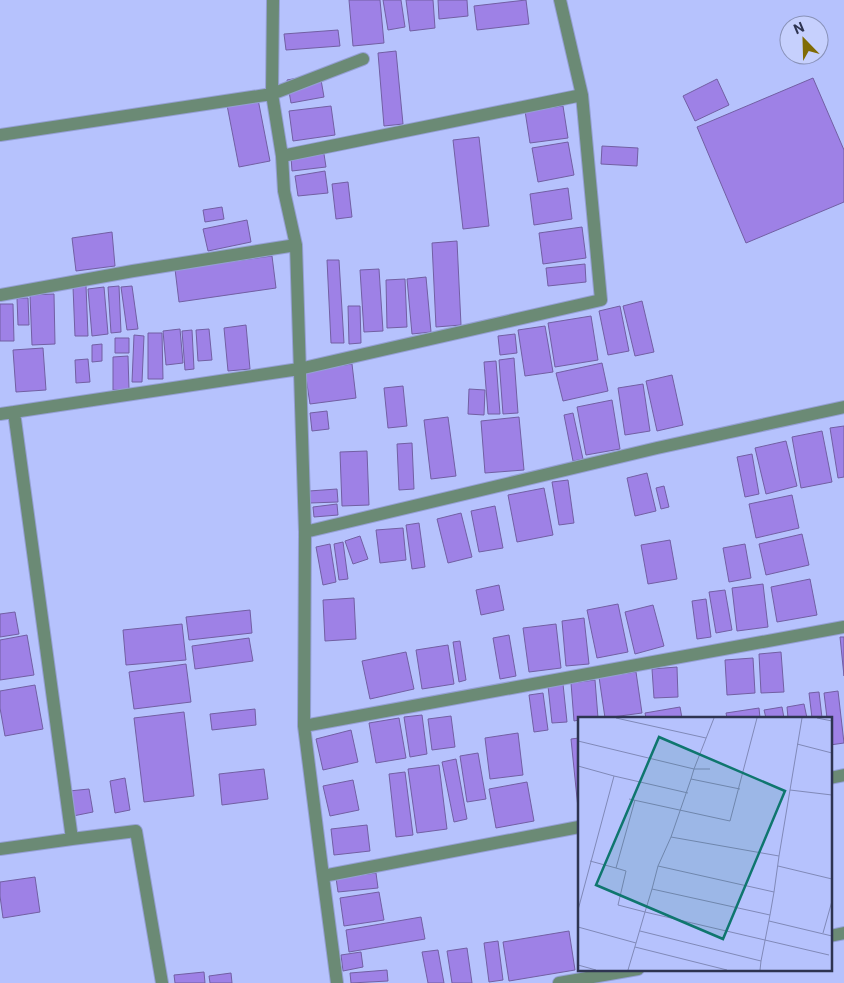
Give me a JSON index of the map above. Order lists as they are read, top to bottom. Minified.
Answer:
{"north":"top left"}
